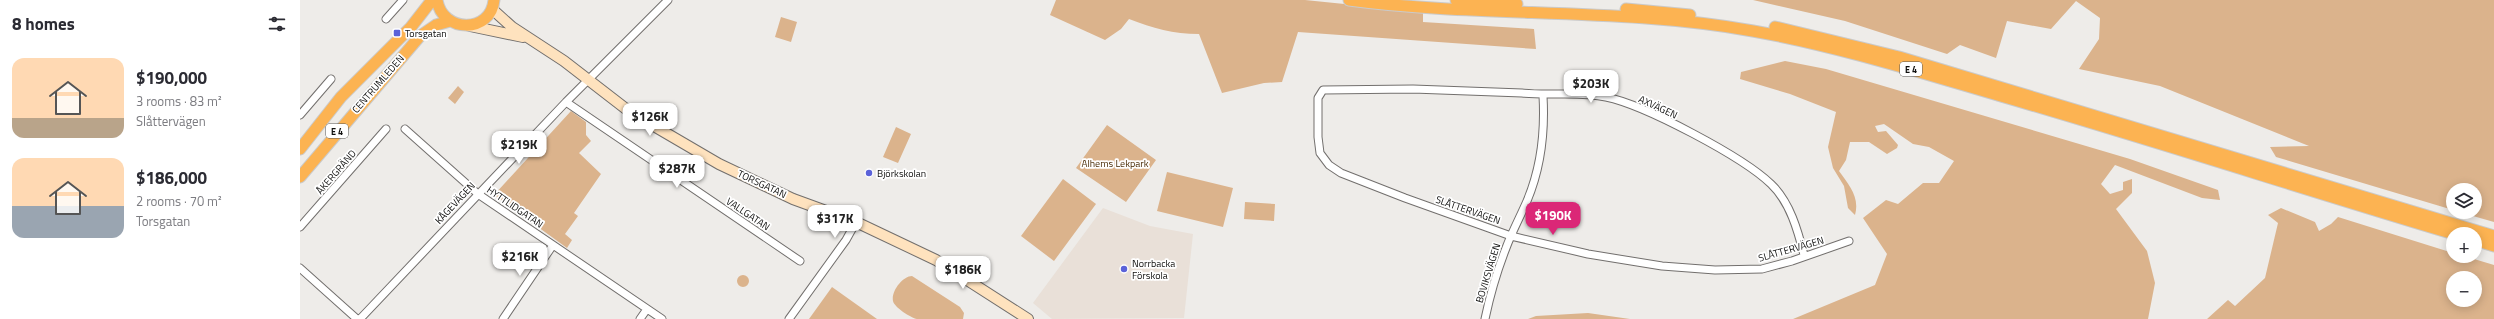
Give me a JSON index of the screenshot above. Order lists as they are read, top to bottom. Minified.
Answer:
{"streets":{"highway":["E 4","CENTRUMLEDEN"],"main road":["TORSGATAN"],"street":["AXVÄGEN","ÅKERGRÄND","KÅGEVÄGEN","HYTTLIDGATAN","SLÅTTERVÄGEN","VALLGATAN","BOVIKSVÄGEN"]},"crossings":[["AXVÄGEN","SLÅTTERVÄGEN"],["AXVÄGEN","BOVIKSVÄGEN"],["TORSGATAN","KÅGEVÄGEN"],["KÅGEVÄGEN","HYTTLIDGATAN"],["KÅGEVÄGEN","VALLGATAN"],["SLÅTTERVÄGEN","BOVIKSVÄGEN"]],"parks":["Alhems Lekpark"],"places":{"transit":["Torsgatan"],"other":["Björkskolan","Norrbacka Förskola"]},"page":{"heading":"8 homes","list":[{"name":"$190,000","note":"3 rooms · 83 m² · Slåttervägen"},{"name":"$186,000","note":"2 rooms · 70 m² · Torsgatan"}],"price":["$203K","$126K","$219K","$287K","$190K","$317K","$216K","$186K"],"map_buttons":["+","−"]}}
